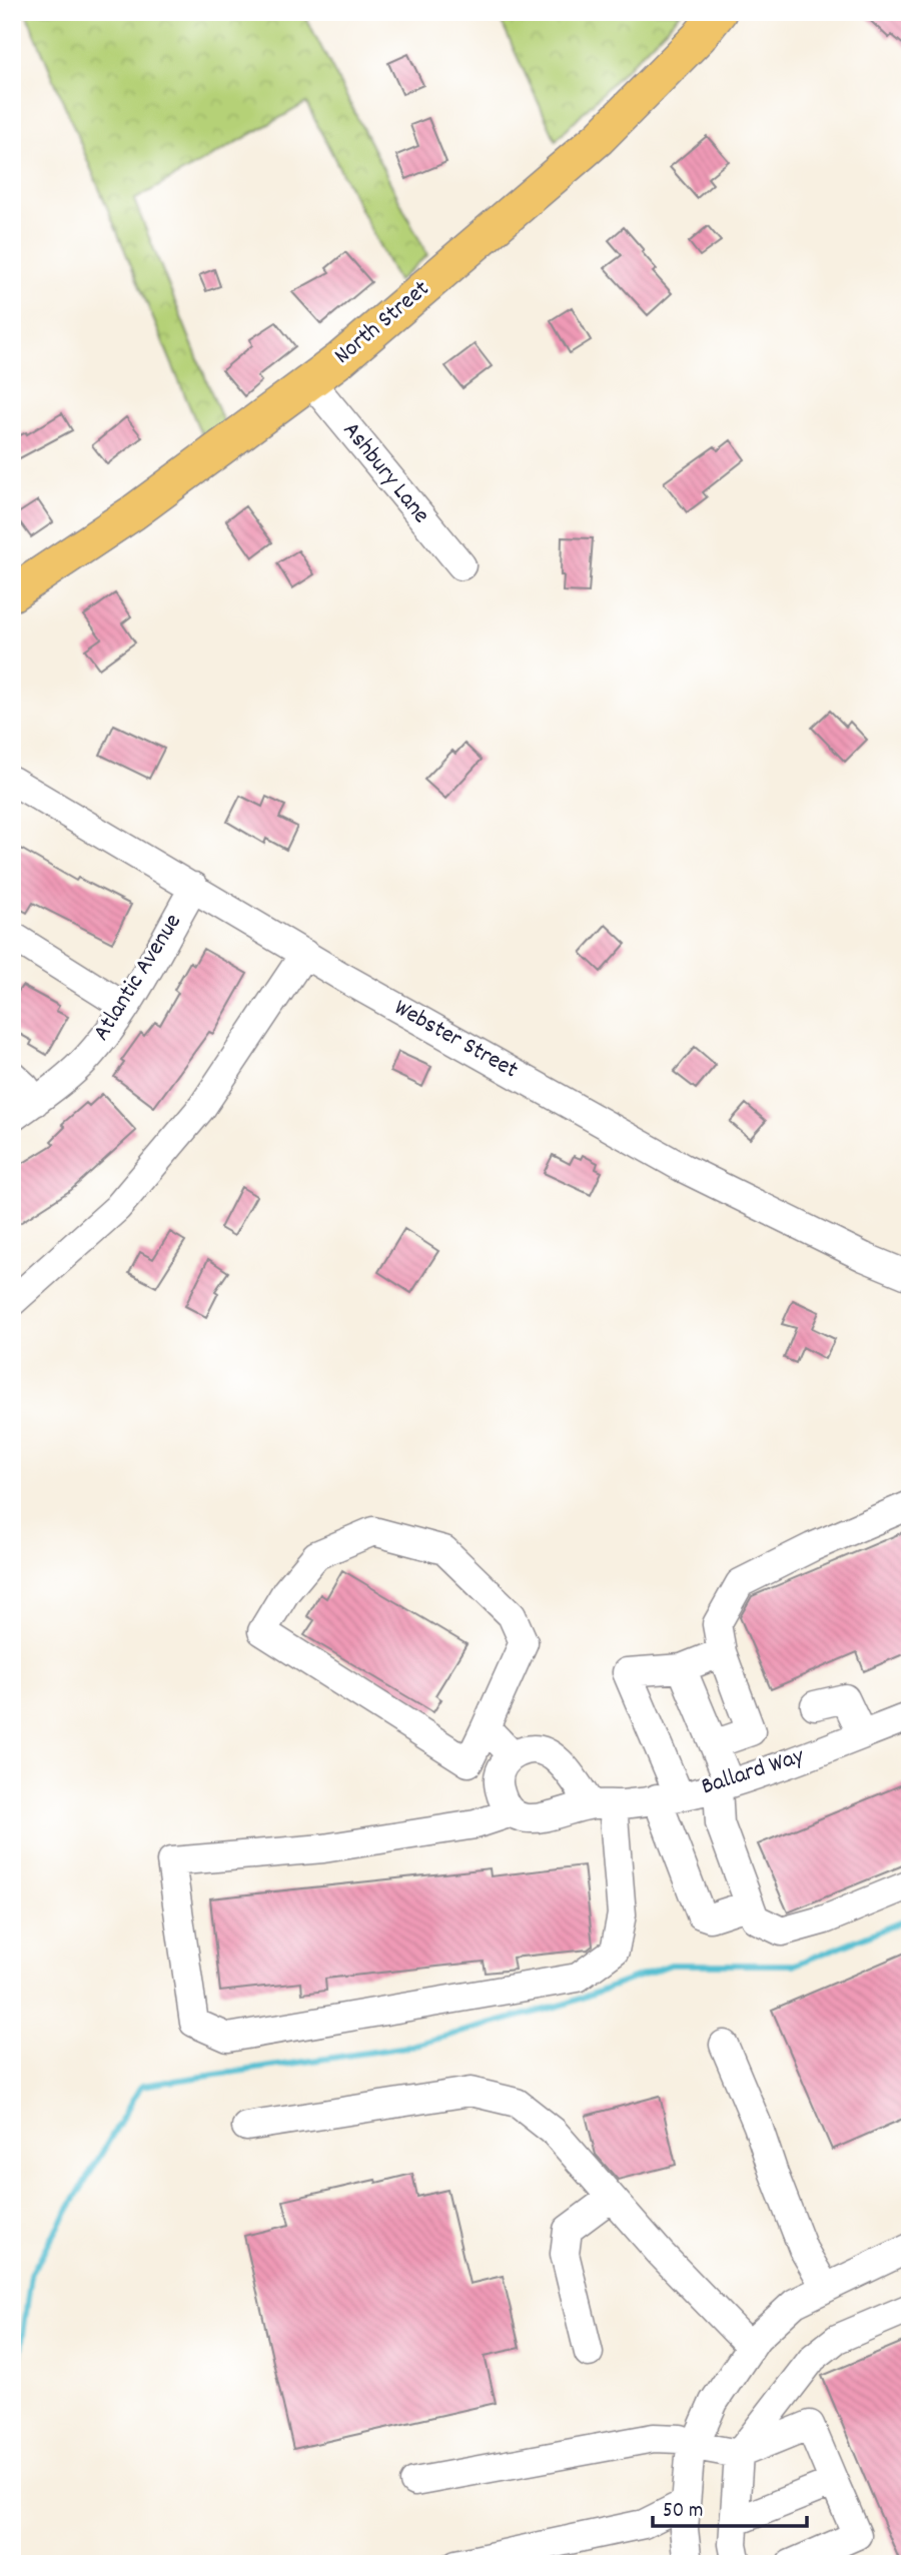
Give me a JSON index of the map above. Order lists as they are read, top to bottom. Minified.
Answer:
{"streets":{"main road":["North Street"],"street":["Ashbury Lane","Atlantic Avenue","Webster Street","Ballard Way"]},"crossings":[["North Street","Ashbury Lane"],["Atlantic Avenue","Webster Street"]],"scale_bar":"50 m"}
